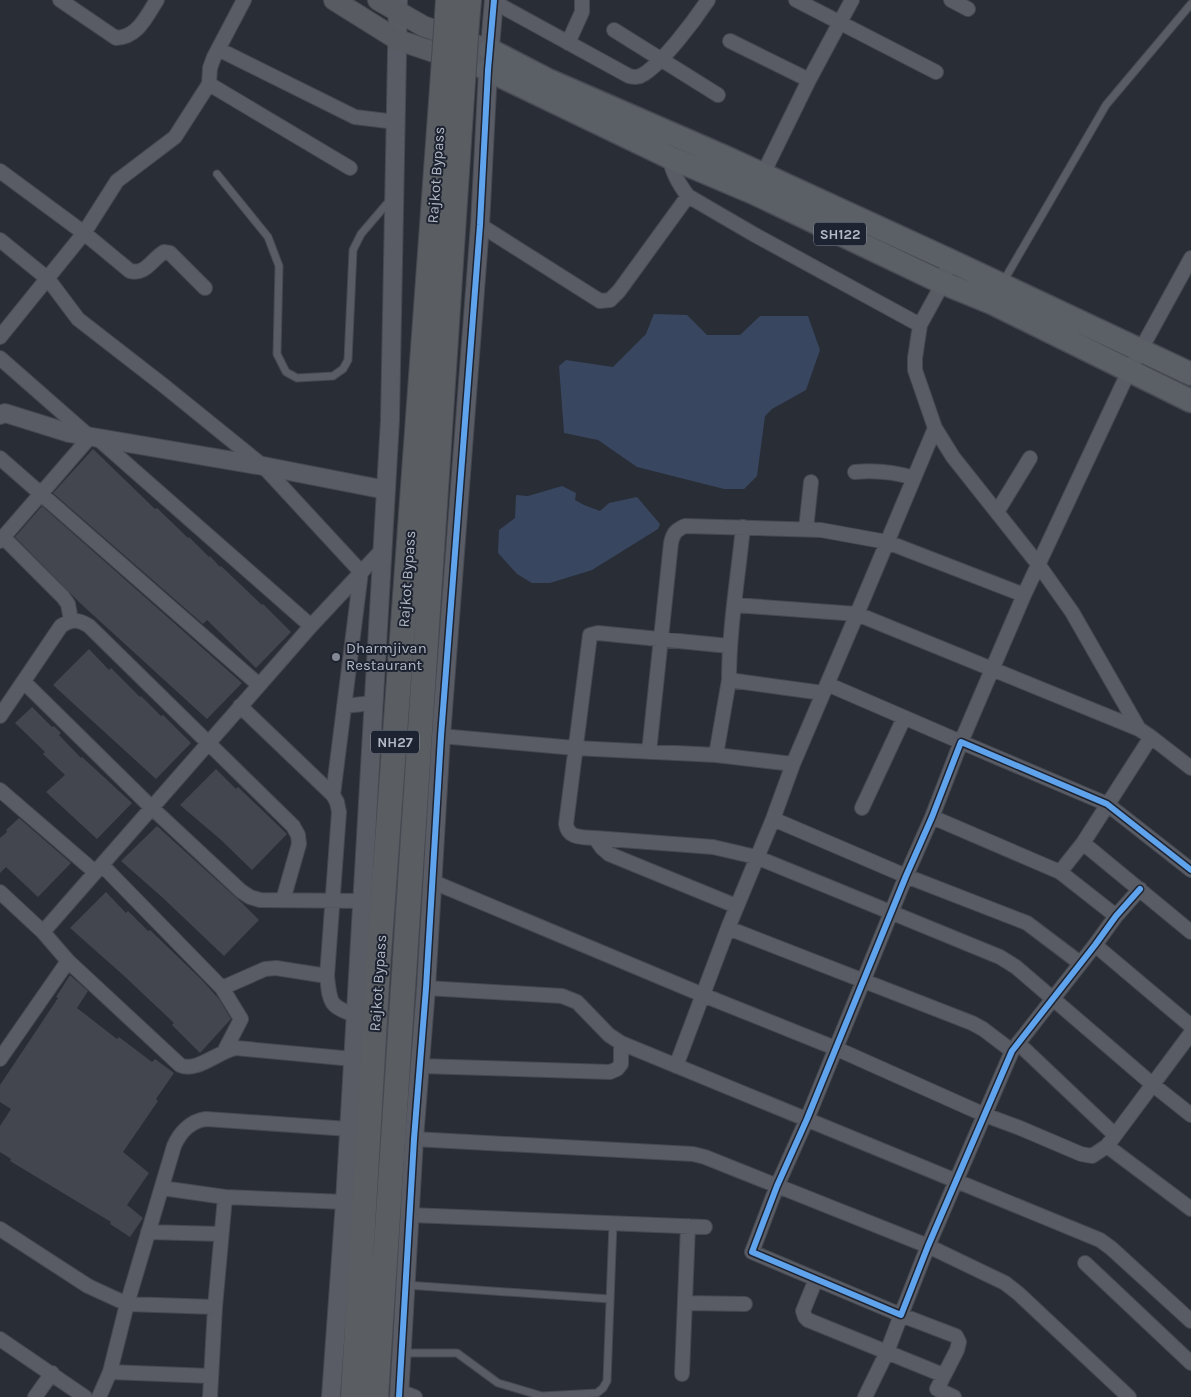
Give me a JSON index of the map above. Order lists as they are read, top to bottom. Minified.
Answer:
{"streets":{"highway":["Rajkot Bypass","NH27"],"main road":["SH122"]},"places":["Dharmjivan Restaurant"]}
